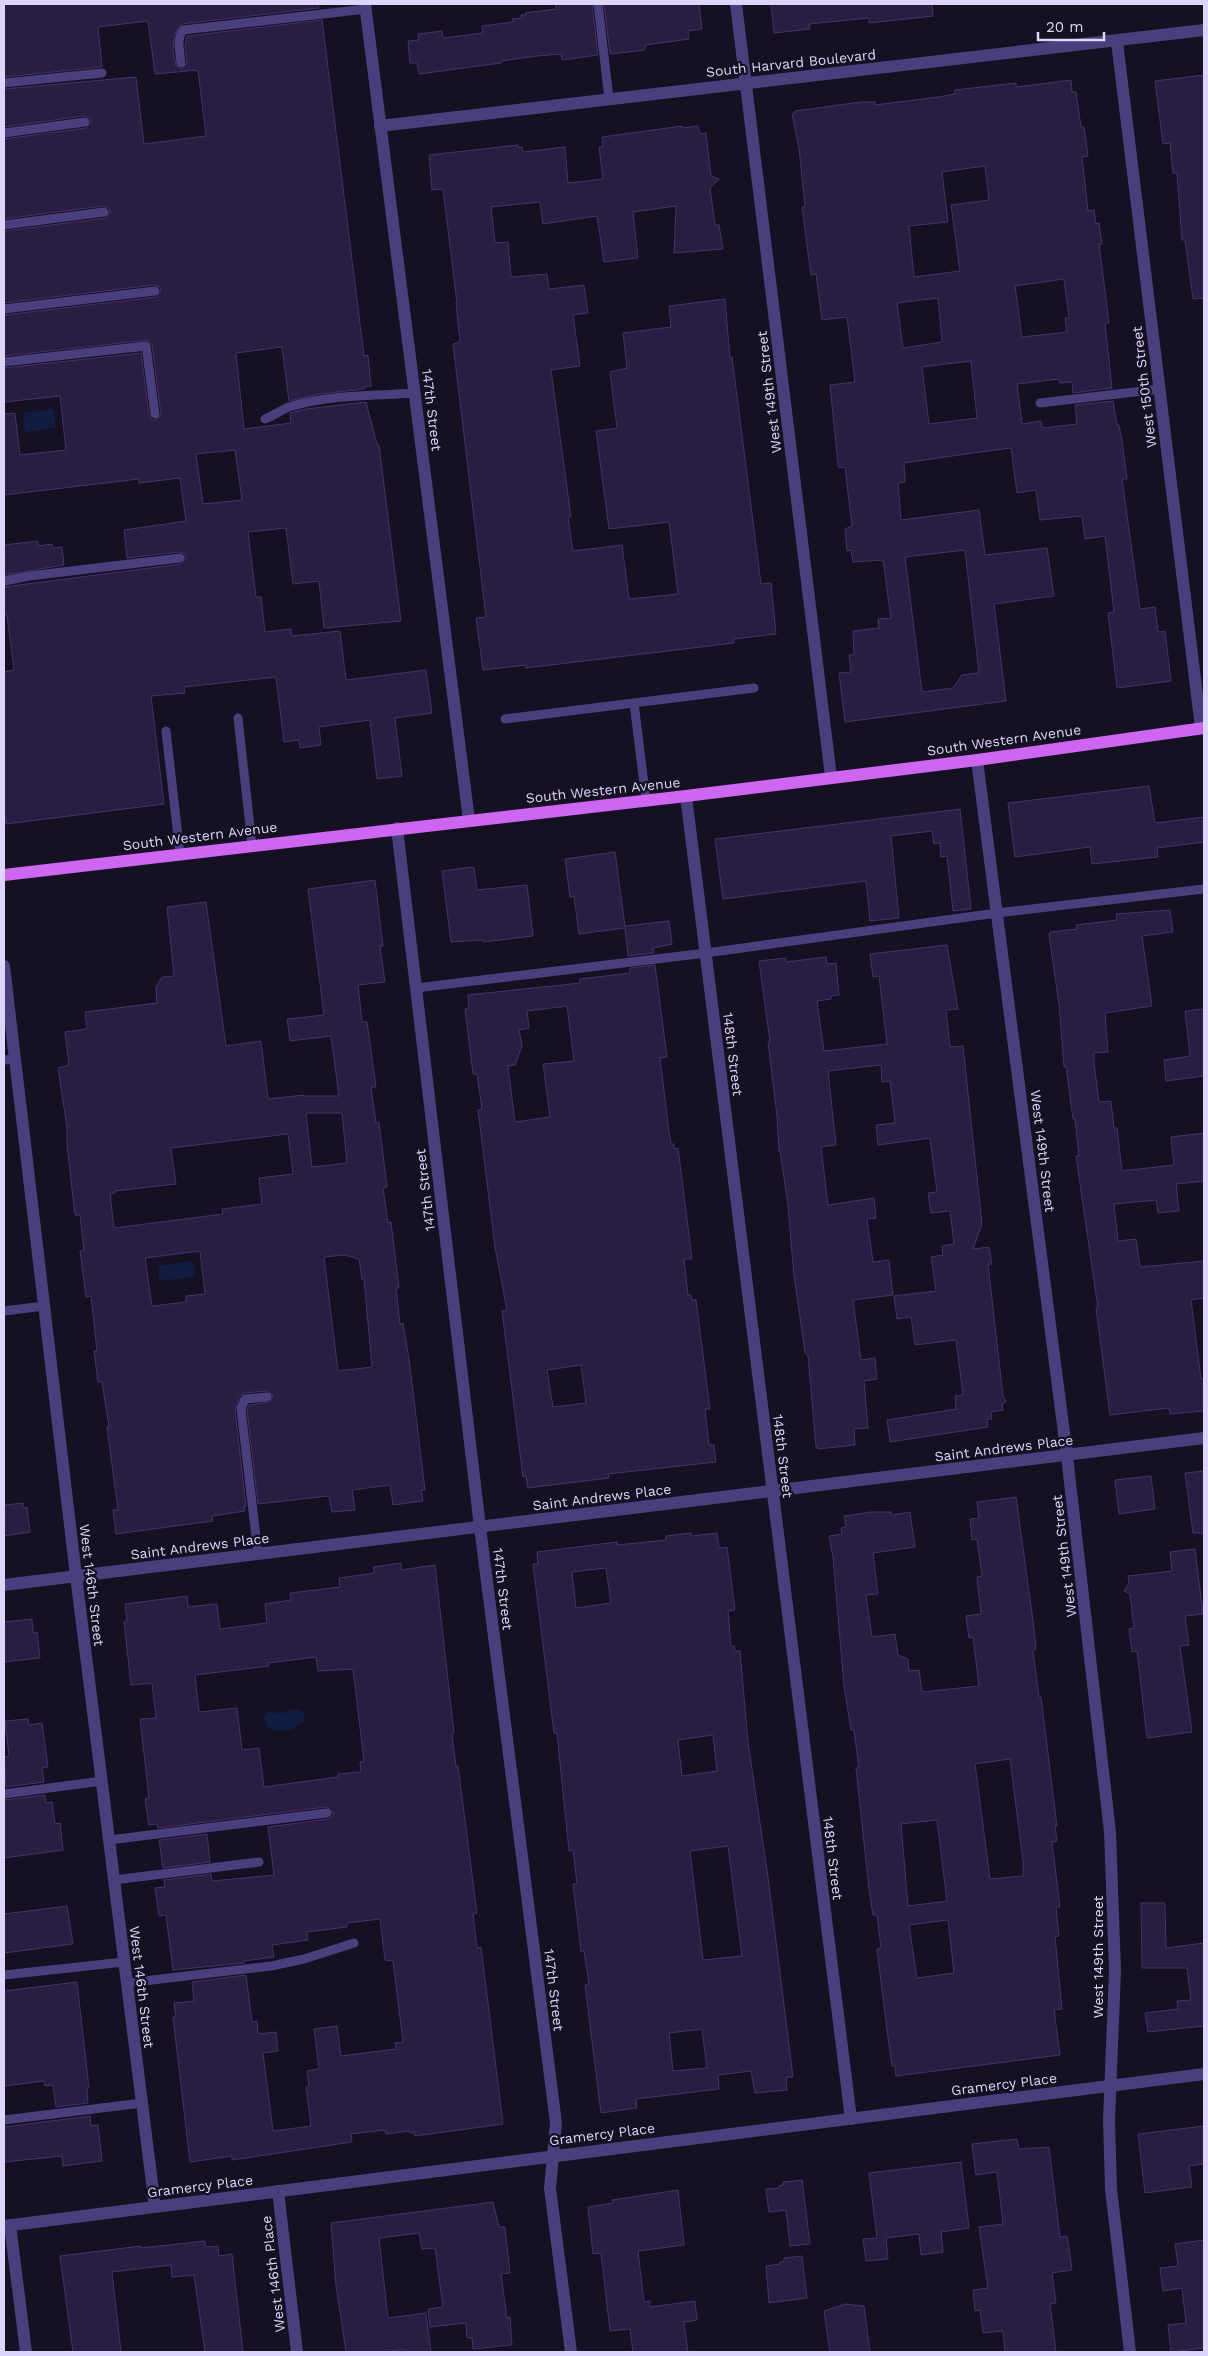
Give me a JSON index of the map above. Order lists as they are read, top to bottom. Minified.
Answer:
{"streets":{"main road":["South Western Avenue"],"street":["South Harvard Boulevard","West 150th Street","West 149th Street","147th Street","148th Street","Saint Andrews Place","West 146th Street","Gramercy Place","West 146th Place"]},"crossings":[["South Harvard Boulevard","West 150th Street"],["South Harvard Boulevard","West 149th Street"],["South Harvard Boulevard","147th Street"],["West 150th Street","South Western Avenue"],["West 149th Street","South Western Avenue"],["West 149th Street","Saint Andrews Place"],["West 149th Street","Gramercy Place"],["147th Street","South Western Avenue"],["147th Street","Saint Andrews Place"],["147th Street","Gramercy Place"],["South Western Avenue","148th Street"],["148th Street","Saint Andrews Place"],["148th Street","Gramercy Place"],["Saint Andrews Place","West 146th Street"],["West 146th Street","Gramercy Place"],["Gramercy Place","West 146th Place"]],"scale_bar":"20 m"}
